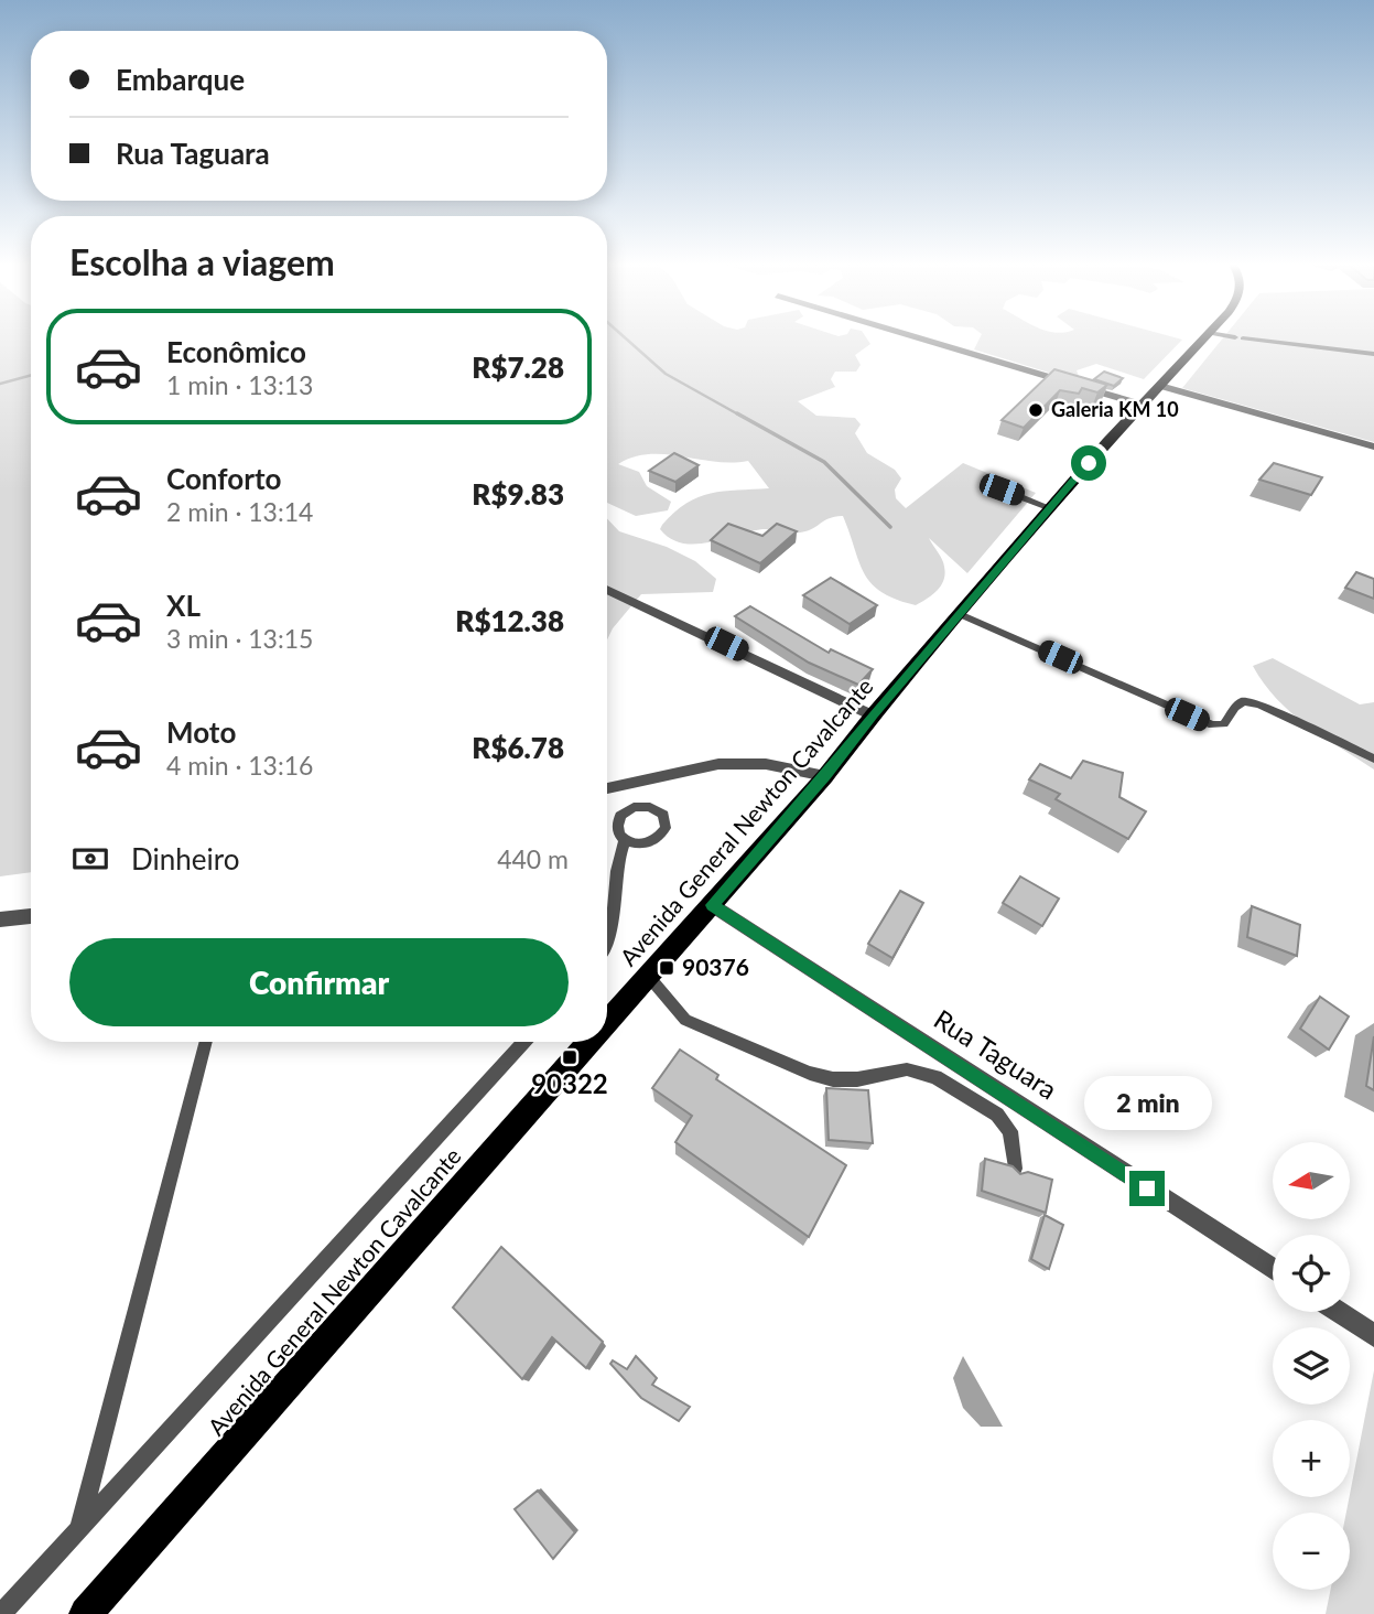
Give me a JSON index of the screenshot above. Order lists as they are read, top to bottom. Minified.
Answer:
{"streets":{"main road":["Avenida General Newton Cavalcante"],"street":["Rua Taguara"]},"crossings":[["Avenida General Newton Cavalcante","Rua Taguara"]],"places":{"other":["Galeria KM 10"],"transit":["90376","90322"]},"north":"left","page":{"banner":["Embarque","Rua Taguara"],"heading":"Escolha a viagem","list":[{"name":"Econômico","note":"1 min · 13:13","value":"R$7.28"},{"name":"Conforto","note":"2 min · 13:14","value":"R$9.83"},{"name":"XL","note":"3 min · 13:15","value":"R$12.38"},{"name":"Moto","note":"4 min · 13:16","value":"R$6.78"}],"pay":["Dinheiro","440 m"],"buttons":"Confirmar","bubble":"2 min","map_buttons":["+","−"]}}
